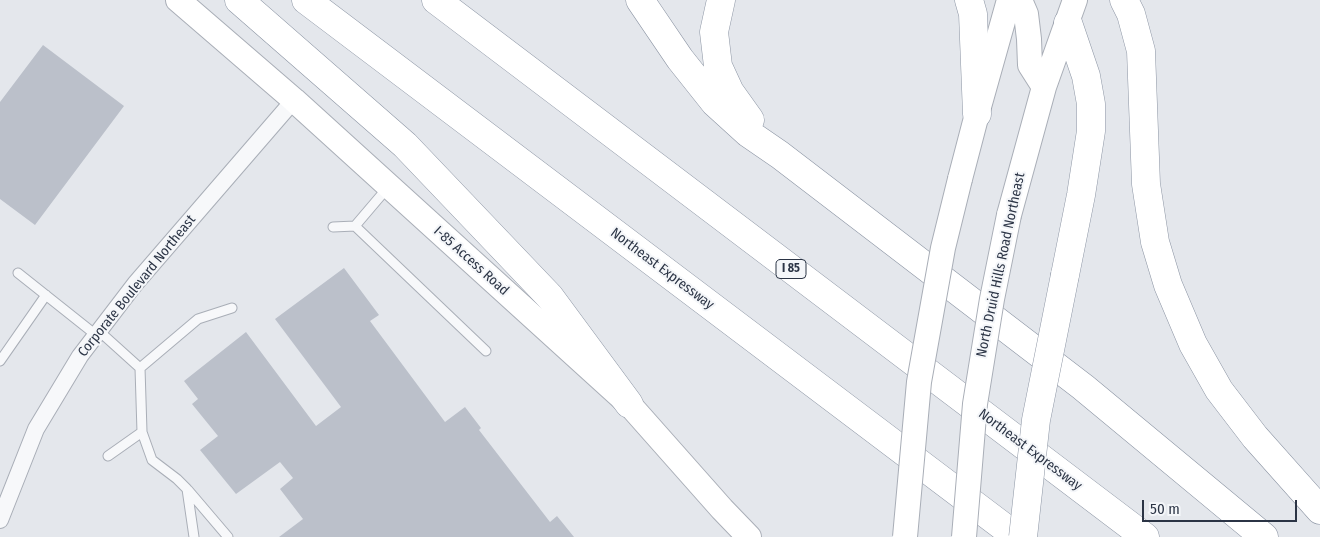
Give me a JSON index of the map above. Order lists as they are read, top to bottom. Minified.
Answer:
{"streets":{"highway":["Northeast Expressway","I 85"],"main road":["I-85 Access Road","North Druid Hills Road Northeast"],"street":["Corporate Boulevard Northeast"]},"crossings":[["I-85 Access Road","Corporate Boulevard Northeast"]],"scale_bar":"50 m"}
